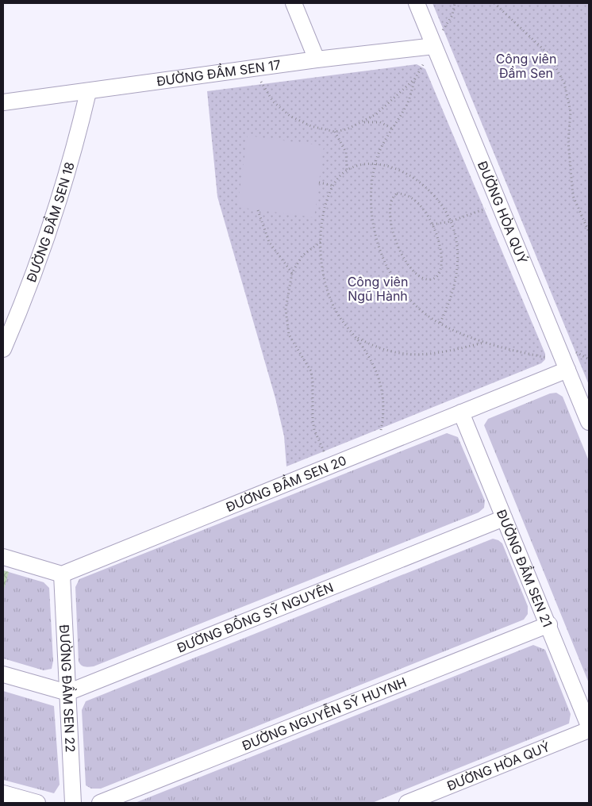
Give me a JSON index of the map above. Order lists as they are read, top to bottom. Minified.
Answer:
{"streets":{"street":["ĐƯỜNG ĐẦM SEN 17","ĐƯỜNG HÒA QUÝ","ĐƯỜNG ĐẦM SEN 18","ĐƯỜNG ĐẦM SEN 20","ĐƯỜNG ĐẦM SEN 21","ĐƯỜNG ĐỒNG SỸ NGUYÊN","ĐƯỜNG ĐẦM SEN 22","ĐƯỜNG NGUYỄN SỸ HUYNH"]},"crossings":[["ĐƯỜNG ĐẦM SEN 17","ĐƯỜNG HÒA QUÝ"],["ĐƯỜNG ĐẦM SEN 17","ĐƯỜNG ĐẦM SEN 18"],["ĐƯỜNG HÒA QUÝ","ĐƯỜNG ĐẦM SEN 20"],["ĐƯỜNG ĐẦM SEN 20","ĐƯỜNG ĐẦM SEN 21"],["ĐƯỜNG ĐẦM SEN 20","ĐƯỜNG ĐẦM SEN 22"],["ĐƯỜNG ĐẦM SEN 21","ĐƯỜNG ĐỒNG SỸ NGUYÊN"],["ĐƯỜNG ĐẦM SEN 21","ĐƯỜNG NGUYỄN SỸ HUYNH"],["ĐƯỜNG ĐỒNG SỸ NGUYÊN","ĐƯỜNG ĐẦM SEN 22"]],"parks":["Công viên Đầm Sen","Công viên Ngũ Hành"]}
